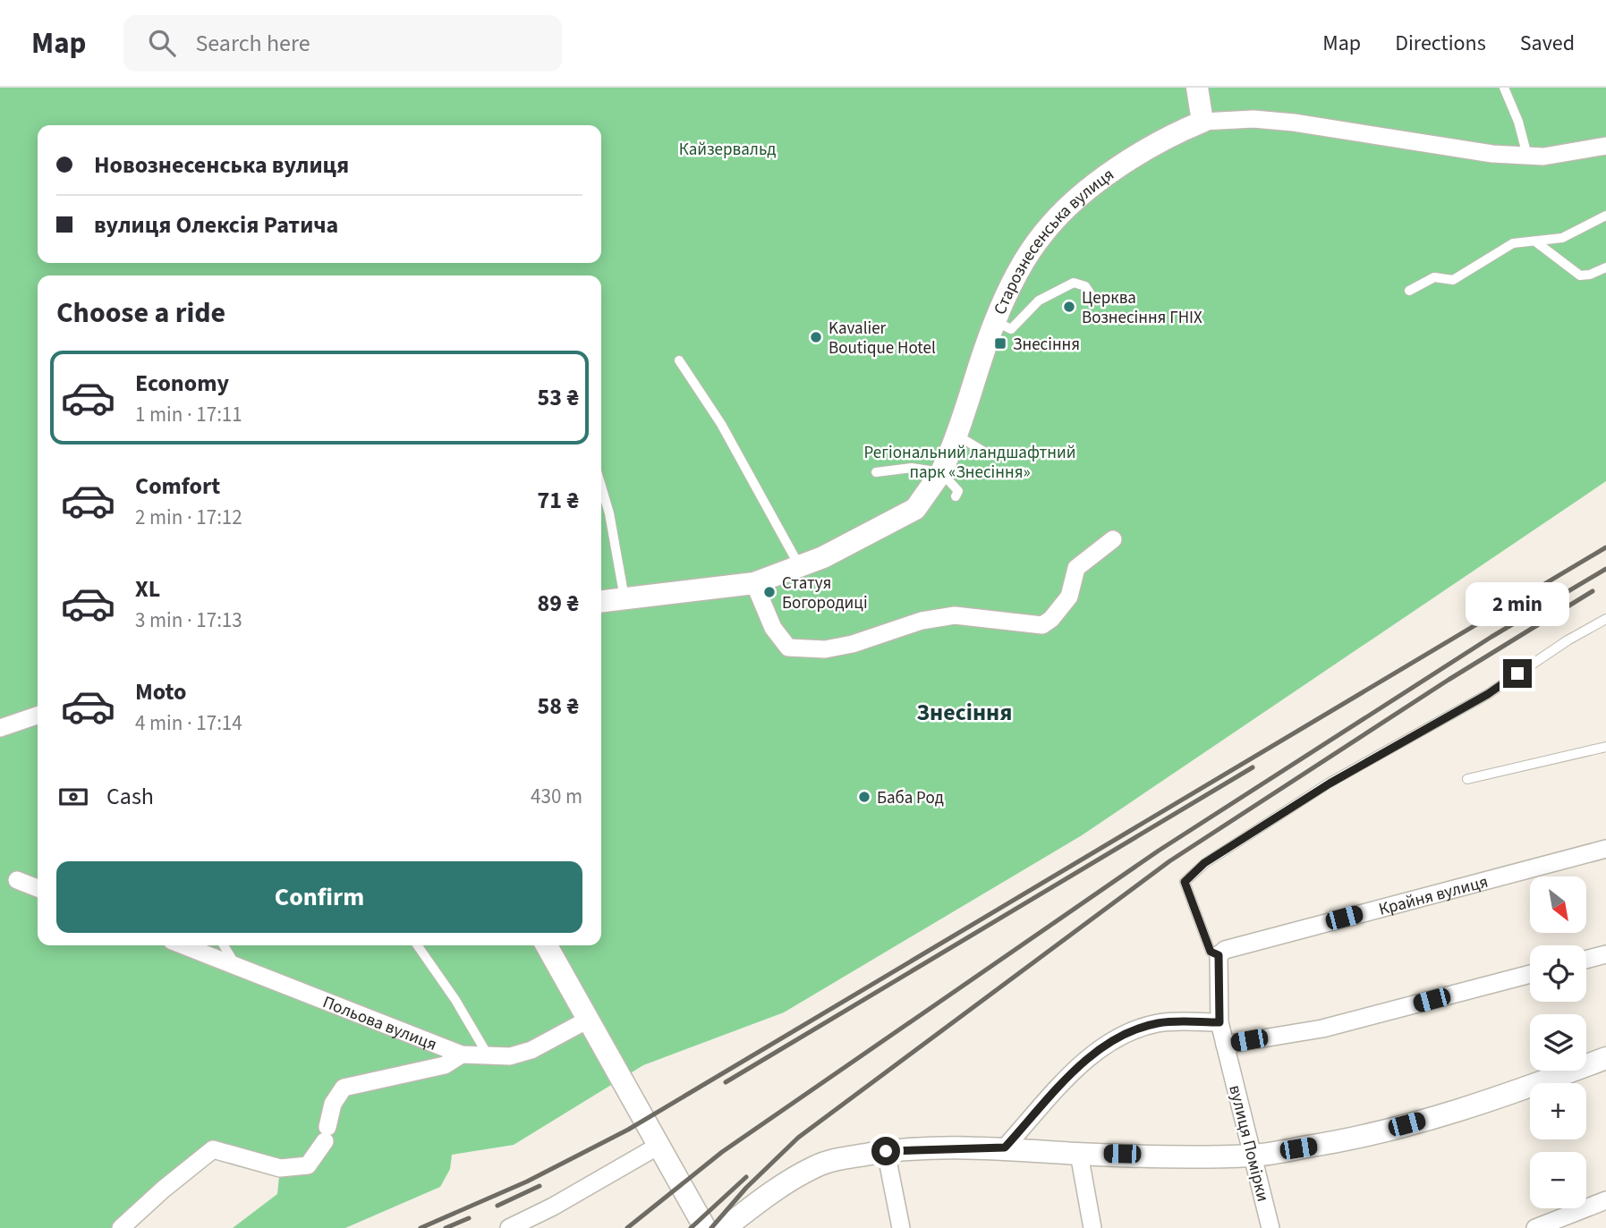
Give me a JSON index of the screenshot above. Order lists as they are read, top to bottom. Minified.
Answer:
{"streets":{"street":["Старознесенська вулиця","Крайня вулиця","Польова вулиця","вулиця Помірки"]},"crossings":[["Крайня вулиця","вулиця Помірки"]],"districts":["Знесіння"],"parks":["Кайзервальд","Регіональний ландшафтний парк «Знесіння»"],"places":{"other":["Церква Вознесіння ГНІХ","Kavalier Boutique Hotel","Статуя Богородиці","Баба Род"],"transit":["Знесіння"]},"north":"bottom right","page":{"header":"Map","search":"Search here","nav":["Map","Directions","Saved"],"banner":["Новознесенська вулиця","вулиця Олексія Ратича"],"heading":"Choose a ride","list":[{"name":"Economy","note":"1 min · 17:11","value":"53 ₴"},{"name":"Comfort","note":"2 min · 17:12","value":"71 ₴"},{"name":"XL","note":"3 min · 17:13","value":"89 ₴"},{"name":"Moto","note":"4 min · 17:14","value":"58 ₴"}],"bubble":"2 min","pay":["Cash","430 m"],"buttons":"Confirm","map_buttons":["+","−"]}}
